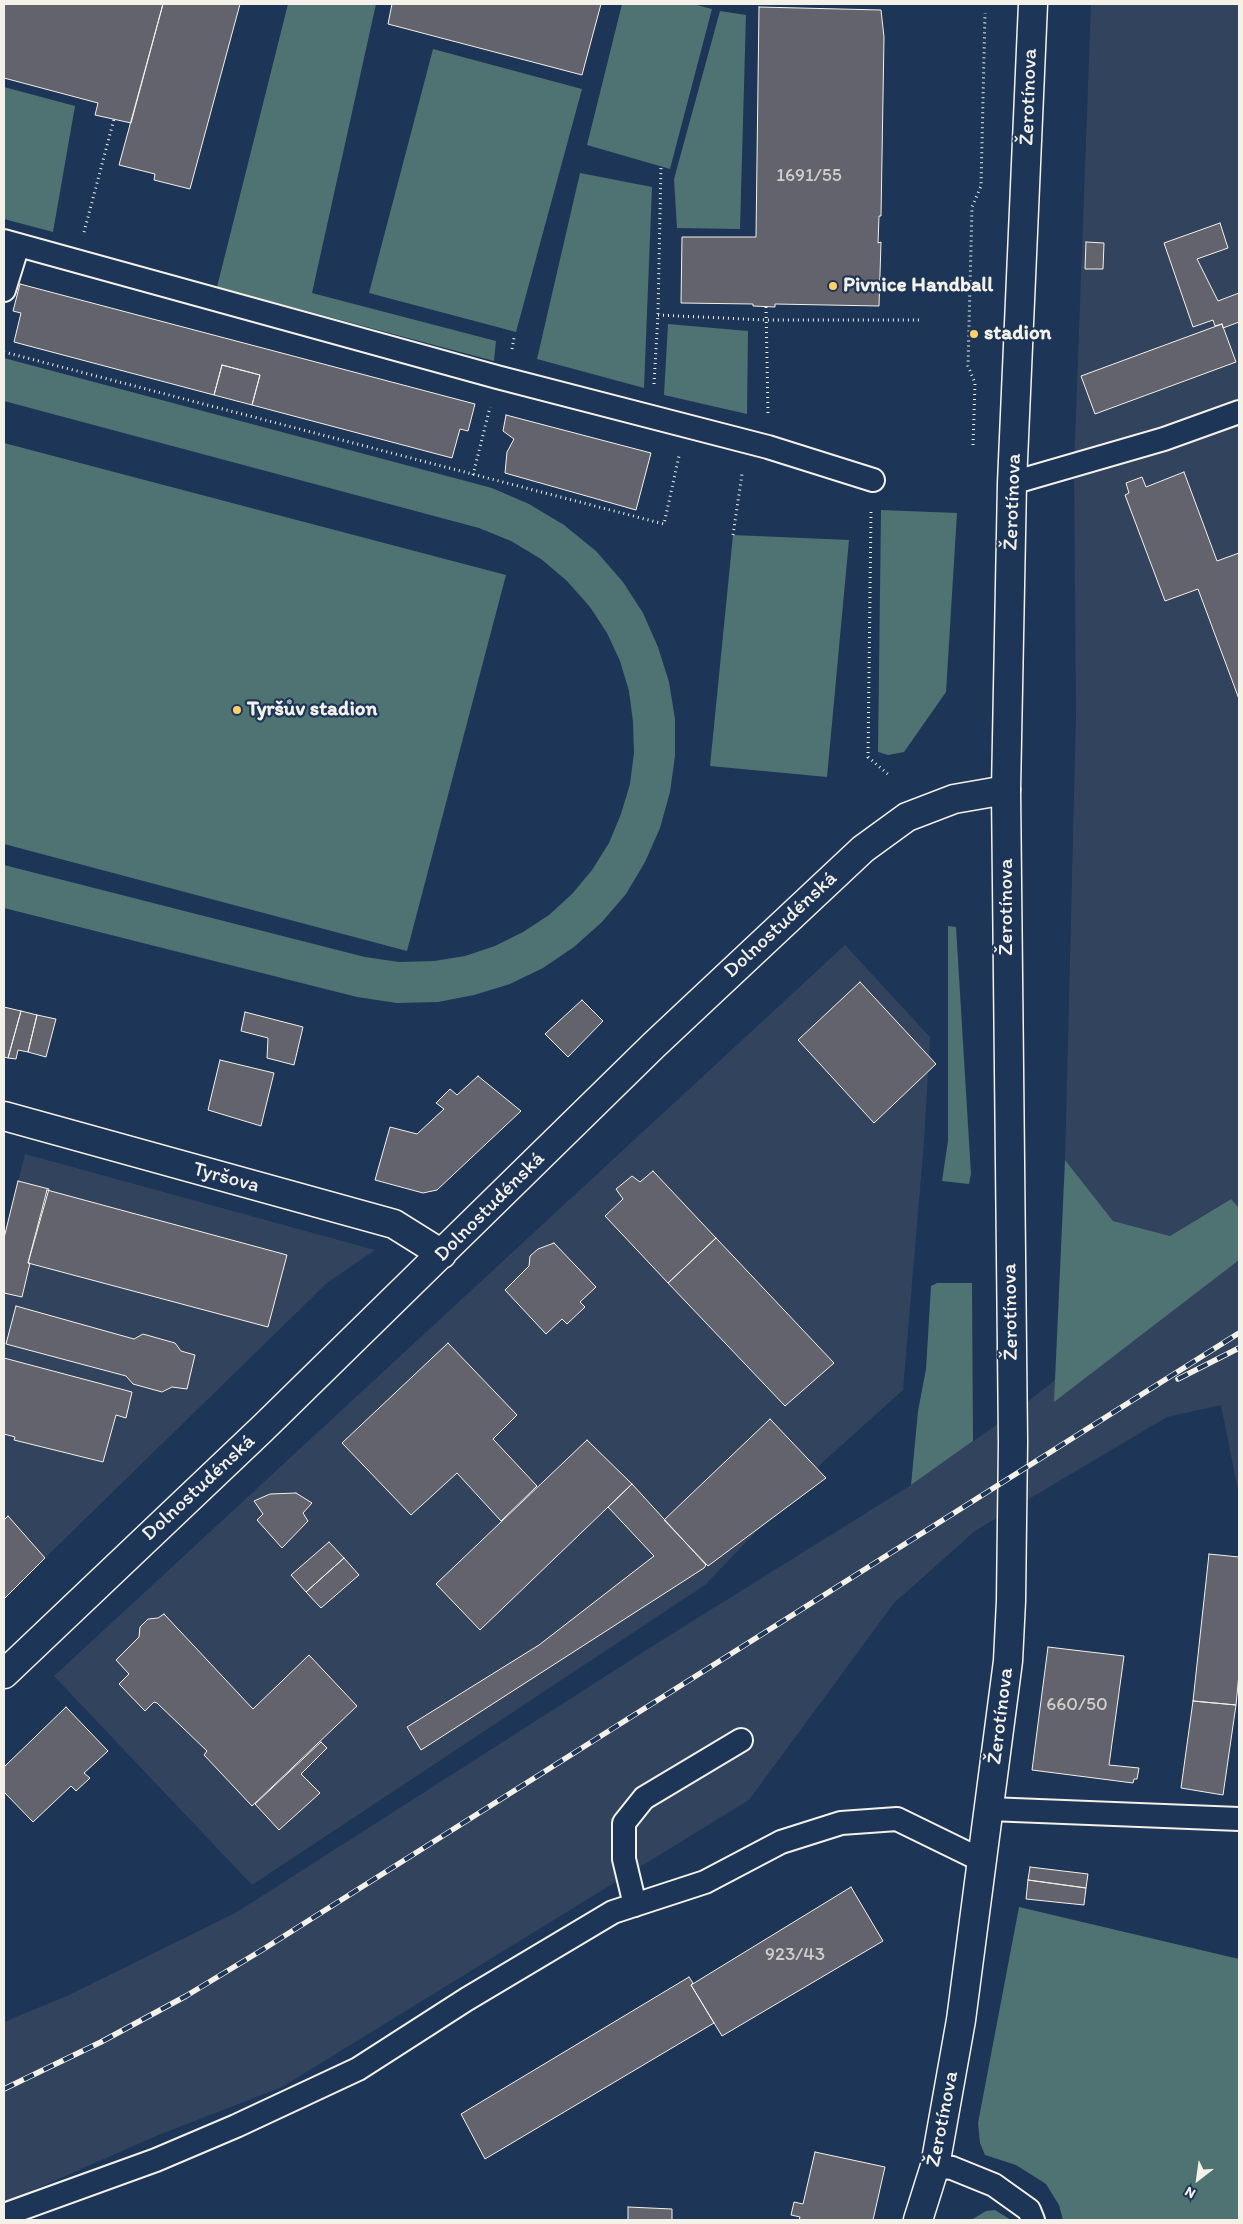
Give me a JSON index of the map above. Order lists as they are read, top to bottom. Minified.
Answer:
{"streets":{"street":["Žerotínova","Dolnostudénská","Tyršova"]},"crossings":[["Žerotínova","Dolnostudénská"],["Dolnostudénská","Tyršova"]],"places":["Pivnice Handball","stadion","Tyršův stadion"],"house_numbers":["1691/55","660/50","923/43"],"north":"bottom left"}
